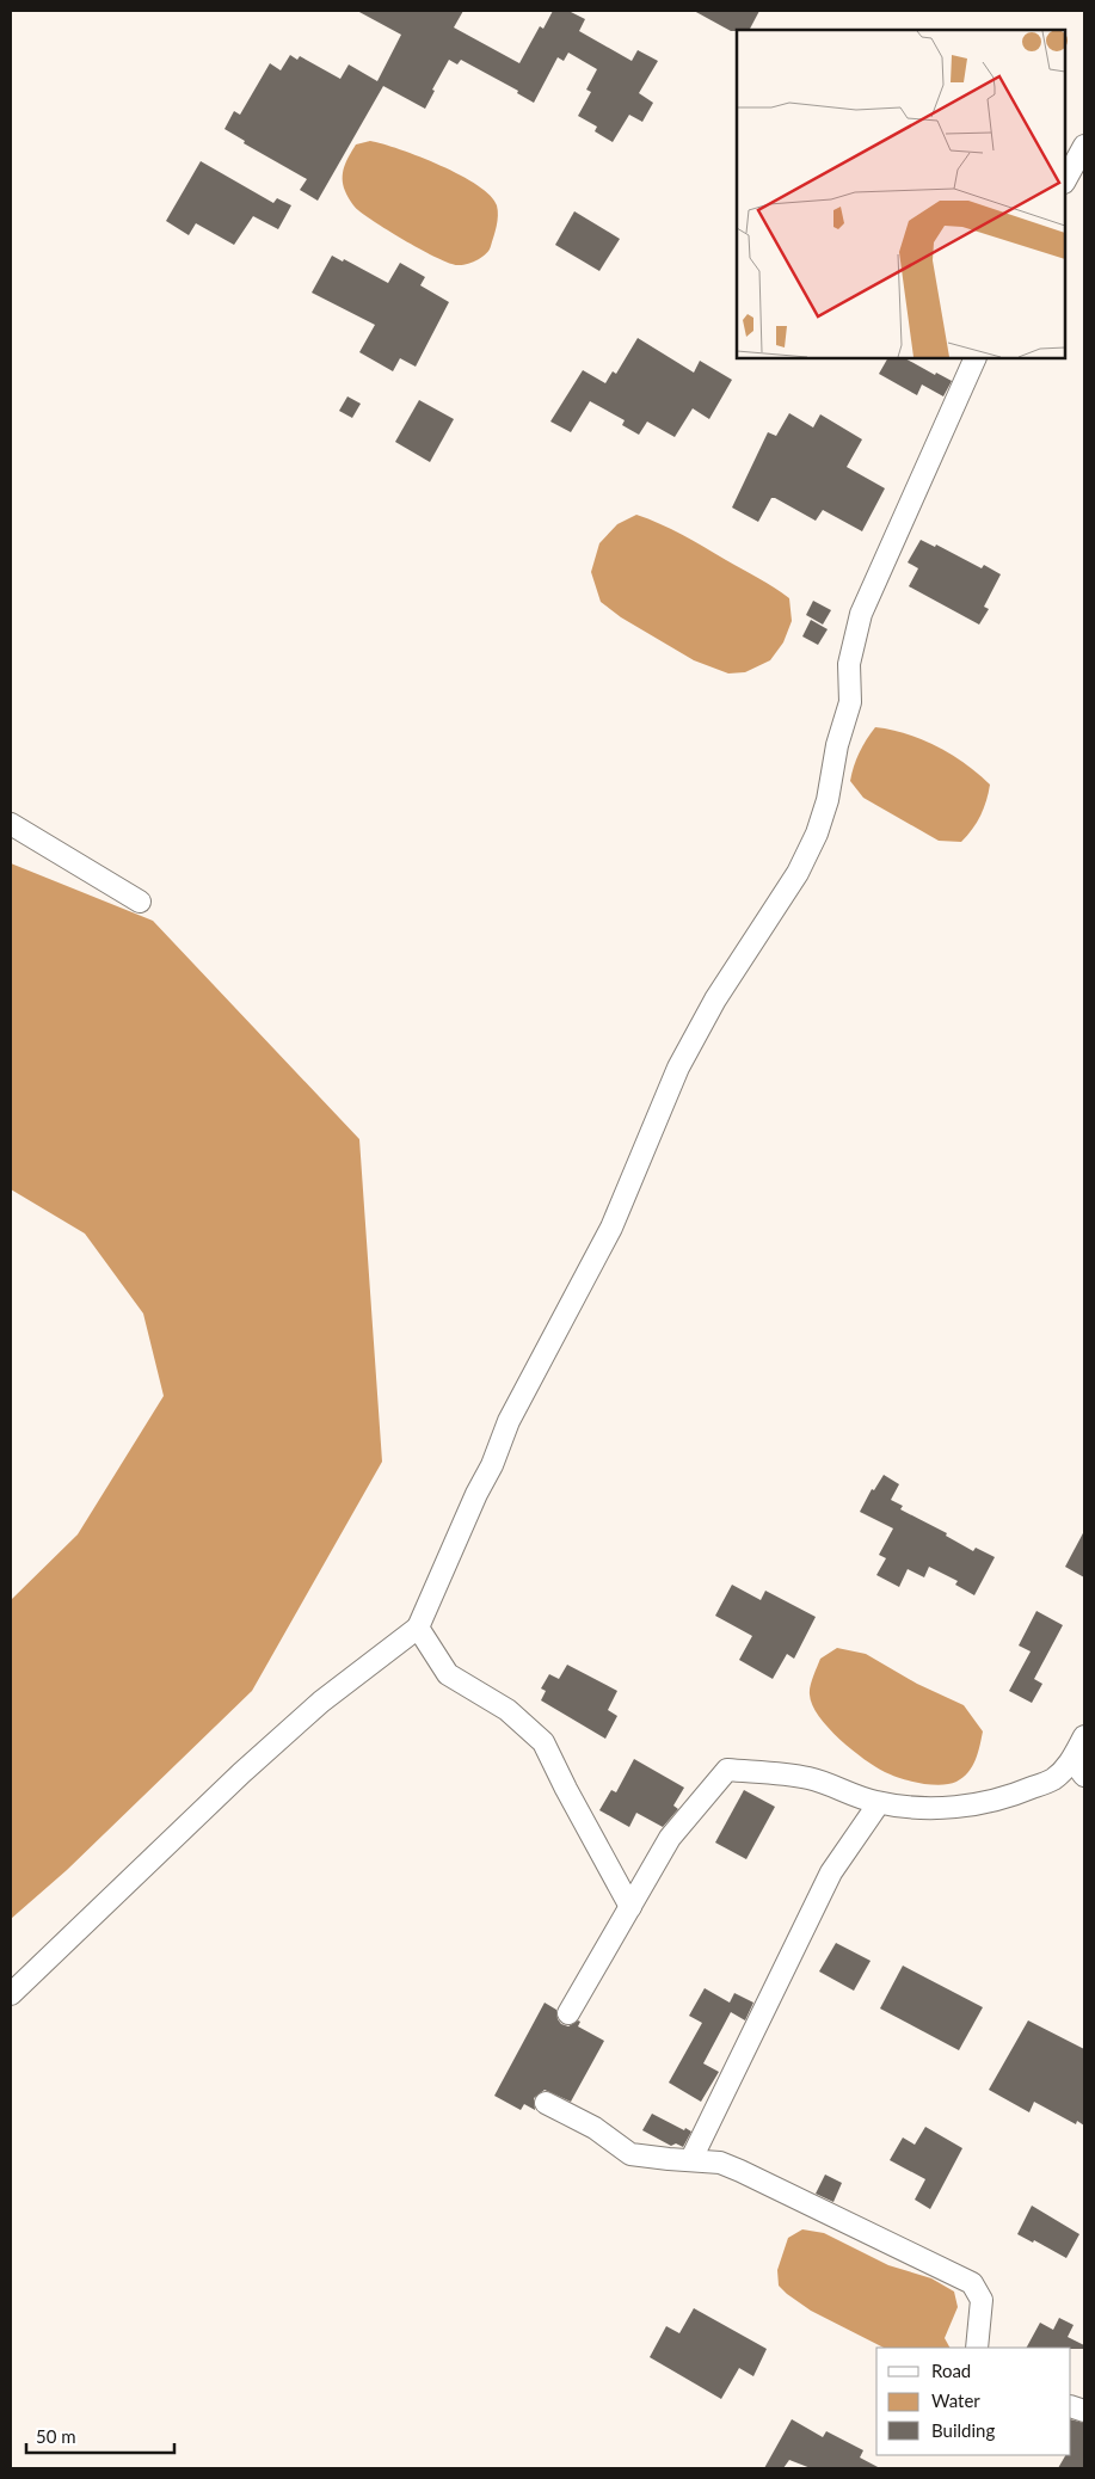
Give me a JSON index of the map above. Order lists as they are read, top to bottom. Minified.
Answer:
{"legend":["Road","Water","Building"],"scale_bar":"50 m"}
